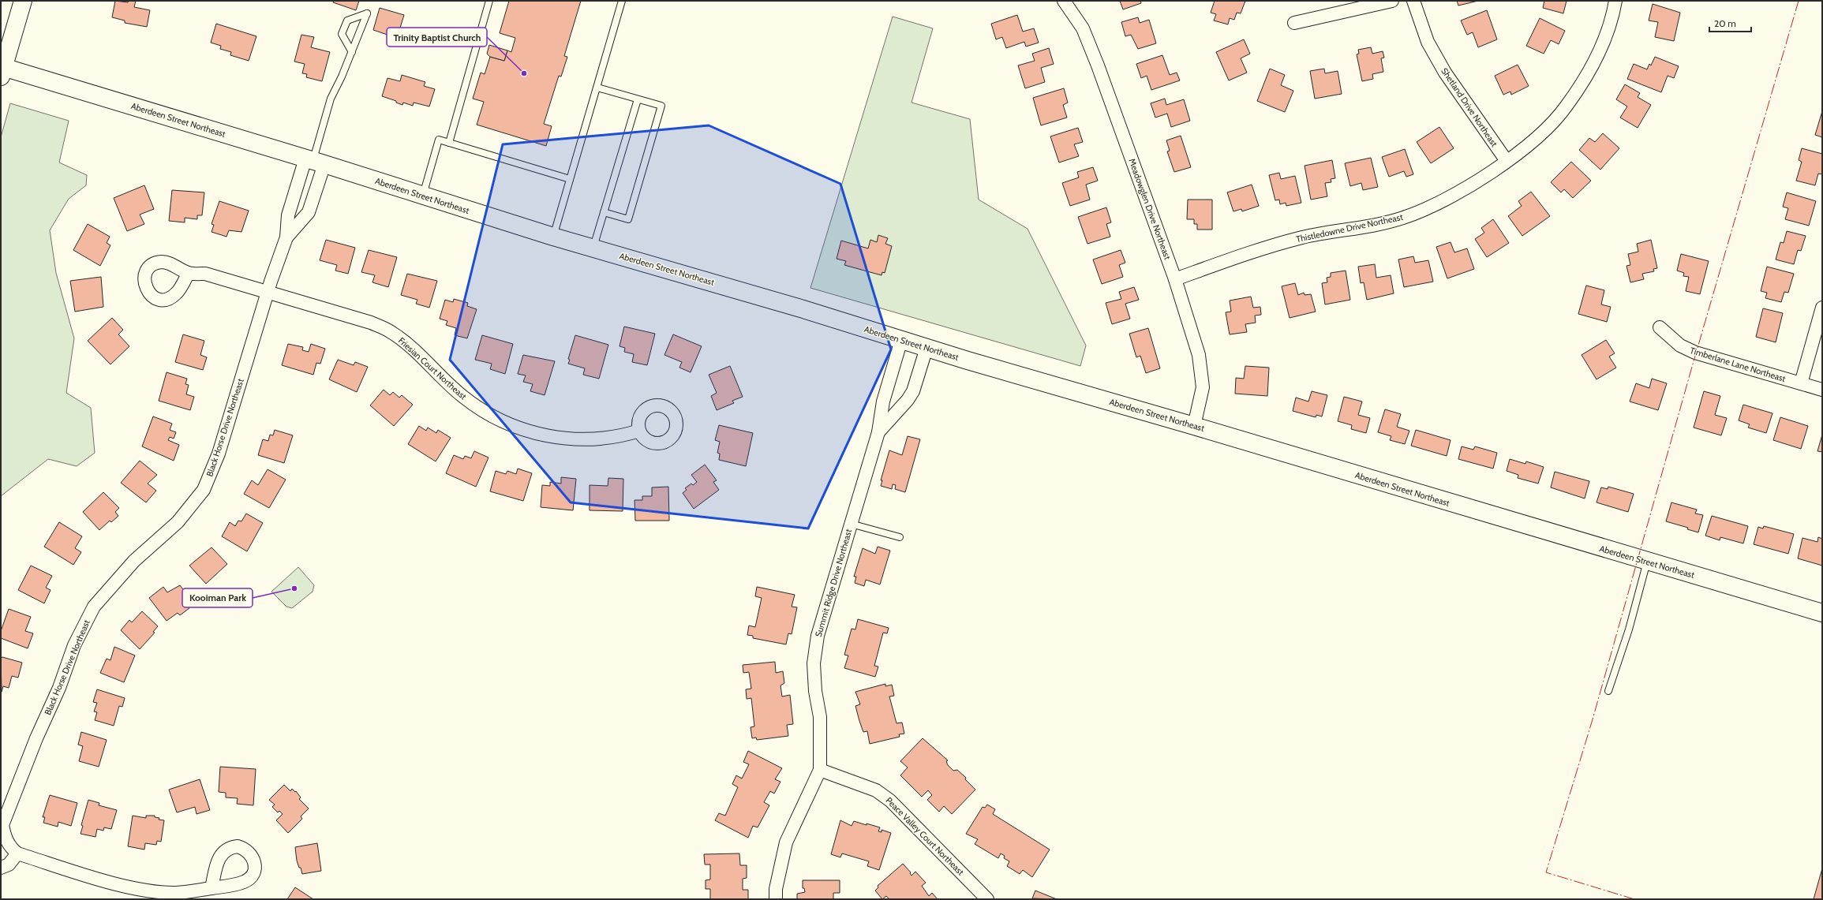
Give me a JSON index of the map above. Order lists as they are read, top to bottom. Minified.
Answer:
{"streets":{"street":["Shetland Drive Northeast","Aberdeen Street Northeast","Meadowglen Drive Northeast","Thistledowne Drive Northeast","Timberlane Lane Northeast","Friesian Court Northeast","Black Horse Drive Northeast","Summit Ridge Drive Northeast","Peace Valley Court Northeast"]},"crossings":[["Shetland Drive Northeast","Thistledowne Drive Northeast"],["Aberdeen Street Northeast","Meadowglen Drive Northeast"],["Aberdeen Street Northeast","Black Horse Drive Northeast"],["Aberdeen Street Northeast","Summit Ridge Drive Northeast"],["Meadowglen Drive Northeast","Thistledowne Drive Northeast"],["Friesian Court Northeast","Black Horse Drive Northeast"],["Summit Ridge Drive Northeast","Peace Valley Court Northeast"]],"places":["Trinity Baptist Church","Kooiman Park"],"scale_bar":"20 m"}
